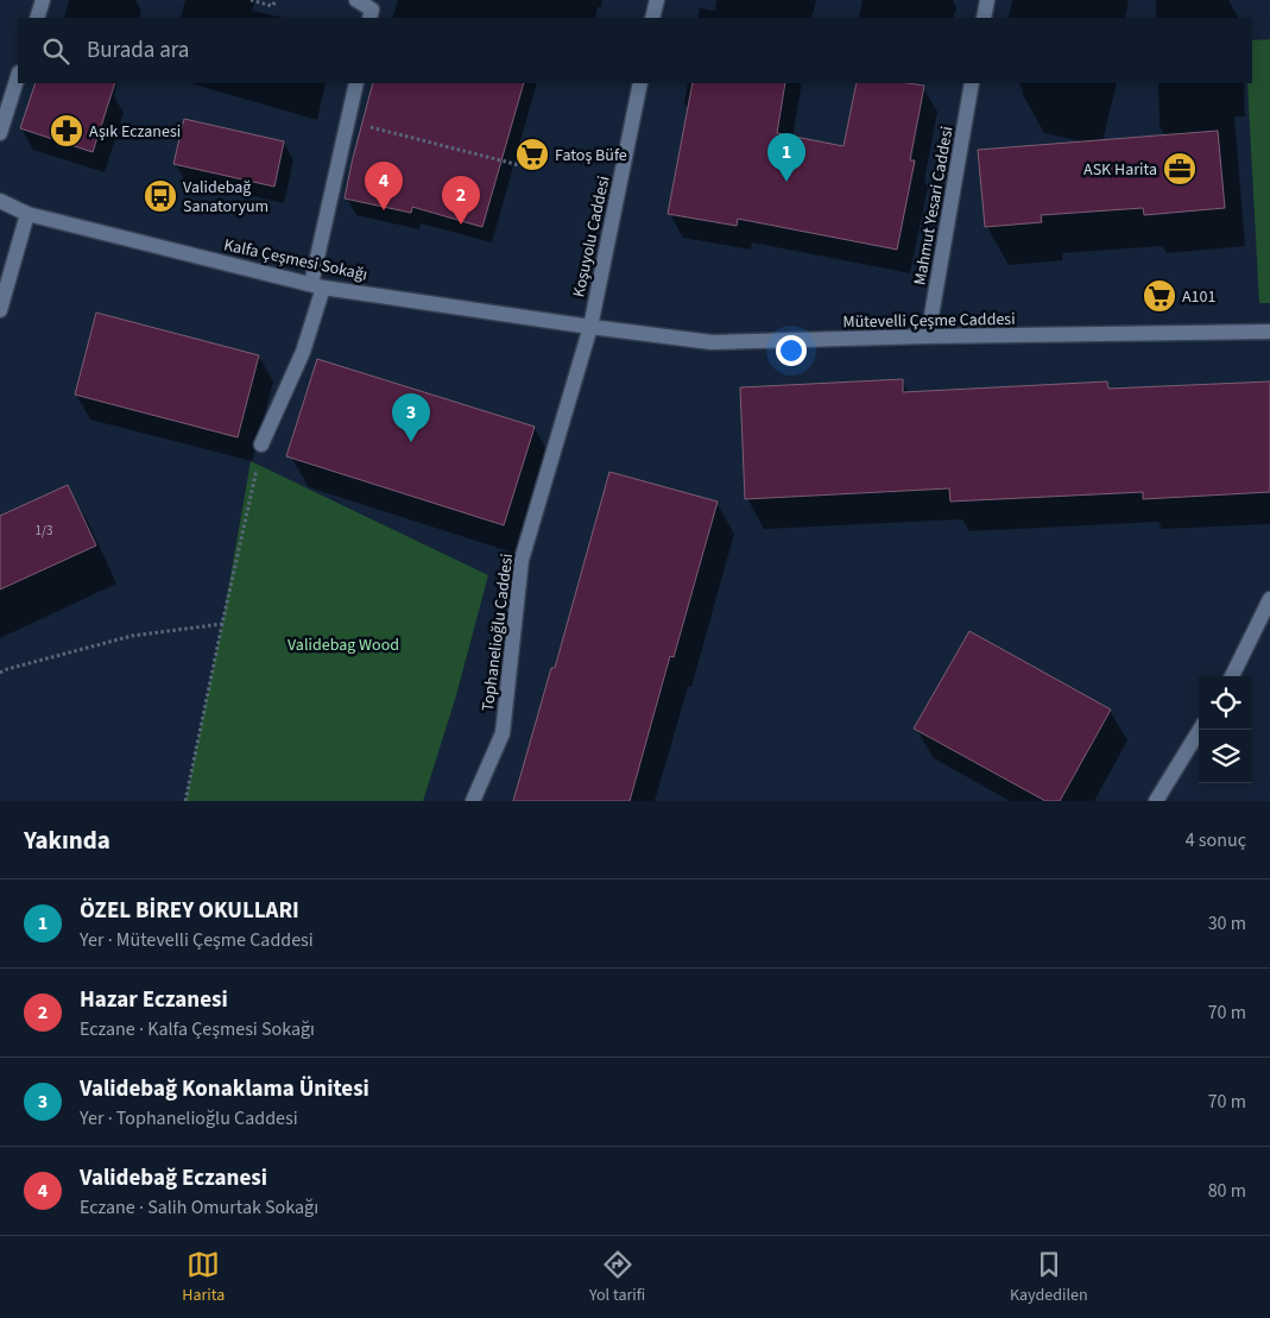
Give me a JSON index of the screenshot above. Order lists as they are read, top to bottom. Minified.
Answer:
{"streets":{"street":["Mahmut Yesari Caddesi","Koşuyolu Caddesi","Kalfa Çeşmesi Sokağı","Mütevelli Çeşme Caddesi","Tophanelioğlu Caddesi"]},"crossings":[["Mahmut Yesari Caddesi","Mütevelli Çeşme Caddesi"],["Koşuyolu Caddesi","Kalfa Çeşmesi Sokağı"],["Koşuyolu Caddesi","Mütevelli Çeşme Caddesi"],["Koşuyolu Caddesi","Tophanelioğlu Caddesi"],["Kalfa Çeşmesi Sokağı","Mütevelli Çeşme Caddesi"],["Kalfa Çeşmesi Sokağı","Tophanelioğlu Caddesi"],["Mütevelli Çeşme Caddesi","Tophanelioğlu Caddesi"]],"parks":["Validebag Wood"],"places":{"pharmacy":["Aşık Eczanesi"],"supermarket":["Fatoş Büfe","A101"],"office":["ASK Harita"],"bus stop":["Validebağ Sanatoryum"]},"house_numbers":["1/3"],"page":{"search":"Burada ara","pins":["1","4","2","3"],"heading":["Yakında","4 sonuç"],"list":[{"mark":"1","name":"ÖZEL BİREY OKULLARI","note":"Yer · Mütevelli Çeşme Caddesi","value":"30 m"},{"mark":"2","name":"Hazar Eczanesi","note":"Eczane · Kalfa Çeşmesi Sokağı","value":"70 m"},{"mark":"3","name":"Validebağ Konaklama Ünitesi","note":"Yer · Tophanelioğlu Caddesi","value":"70 m"},{"mark":"4","name":"Validebağ Eczanesi","note":"Eczane · Salih Omurtak Sokağı","value":"80 m"}],"nav":["Harita","Yol tarifi","Kaydedilen"]}}
